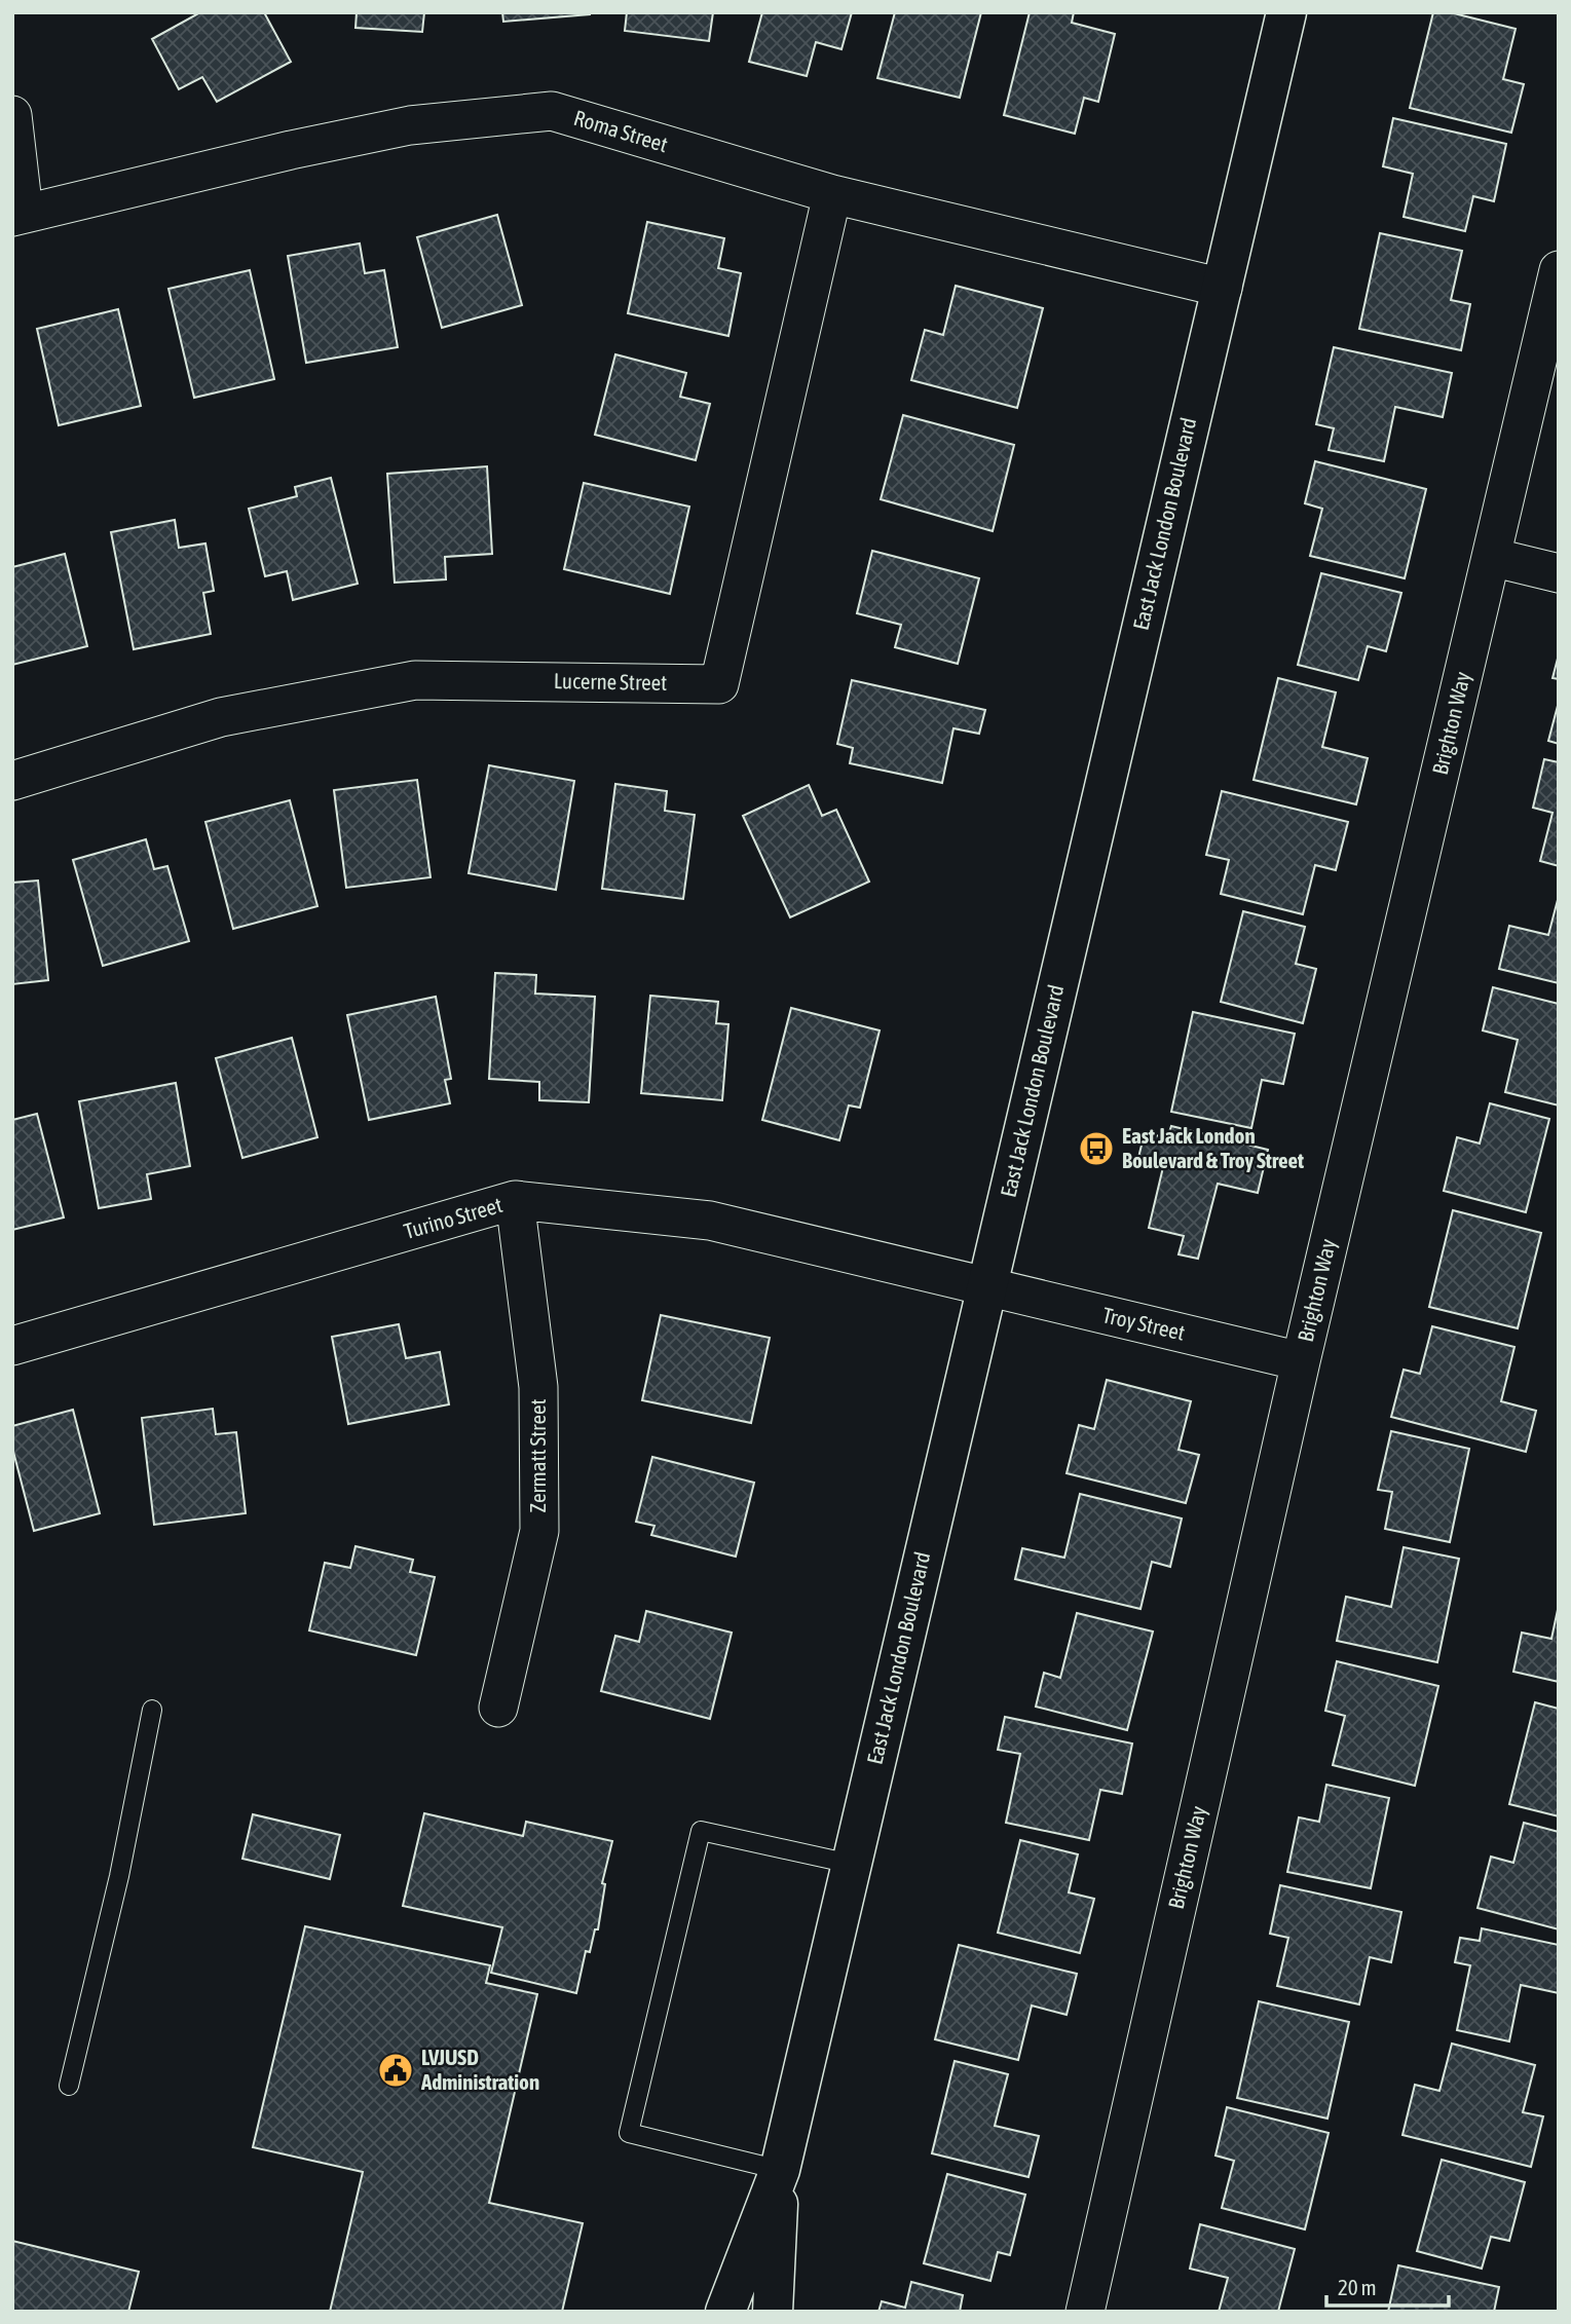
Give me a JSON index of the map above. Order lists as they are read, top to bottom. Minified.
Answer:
{"streets":{"main road":["East Jack London Boulevard"],"street":["Roma Street","Lucerne Street","Brighton Way","Turino Street","Troy Street","Zermatt Street"]},"crossings":[["Roma Street","East Jack London Boulevard"],["Roma Street","Lucerne Street"],["East Jack London Boulevard","Turino Street"],["East Jack London Boulevard","Troy Street"],["Brighton Way","Troy Street"],["Turino Street","Troy Street"],["Turino Street","Zermatt Street"]],"places":{"bus stop":["East Jack London Boulevard & Troy Street"],"public building":["LVJUSD Administration"]},"scale_bar":"20 m"}
